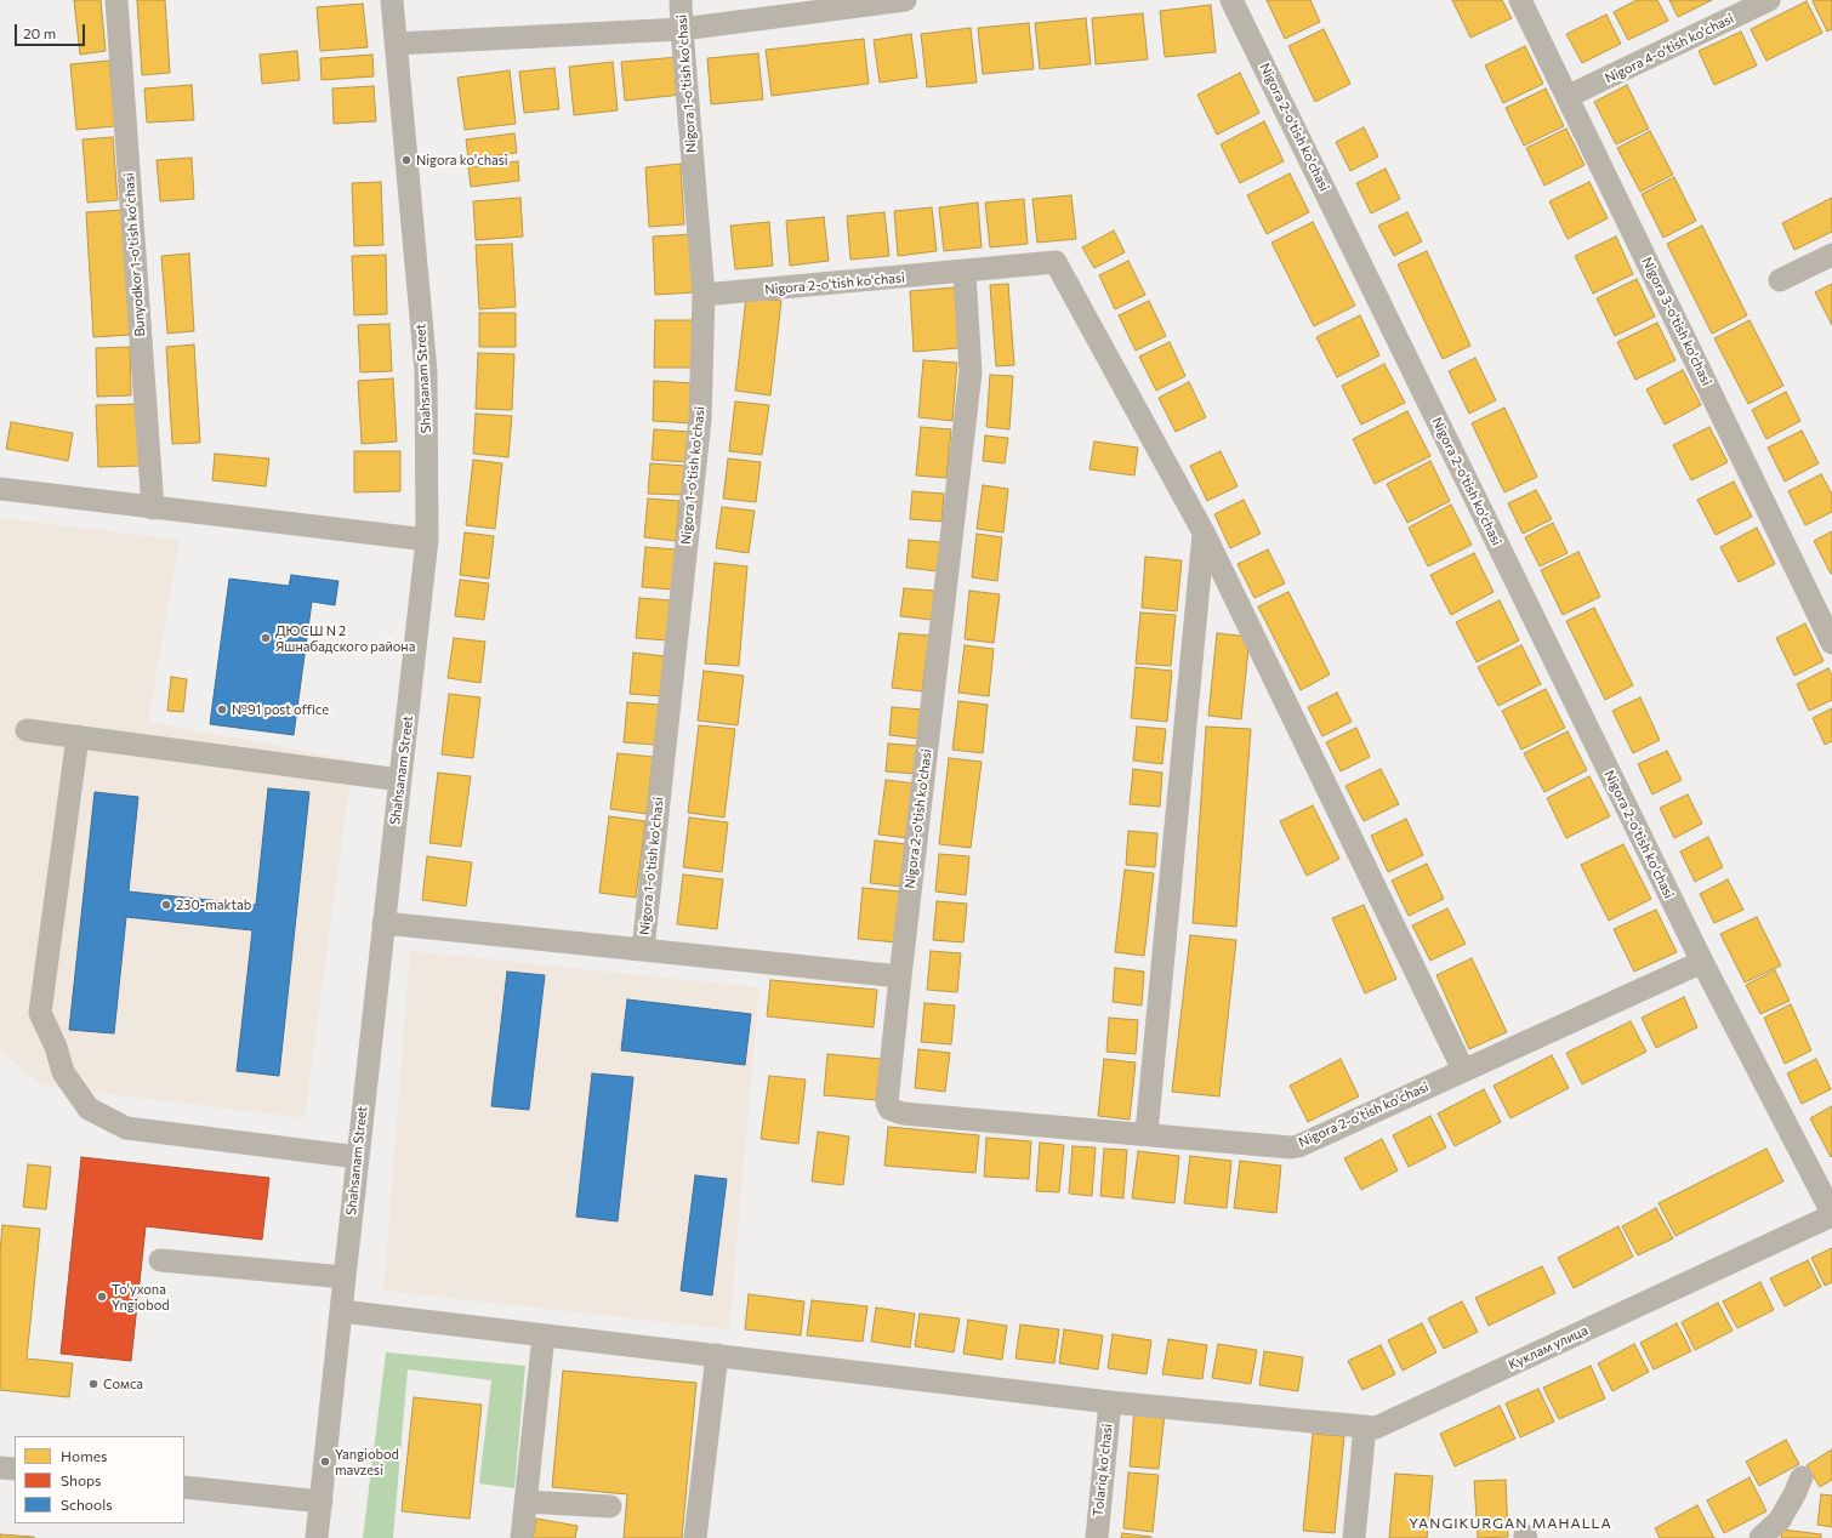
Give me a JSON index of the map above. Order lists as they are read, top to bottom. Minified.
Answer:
{"streets":{"street":["Nigora 4-o'tish ko'chasi","Nigora 1-o'tish ko'chasi","Nigora 2-o'tish ko'chasi","Bunyodkor 1-o'tish ko'chasi","Nigora 3-o'tish ko'chasi","Shahsanam Street","Куклам улица","Tolariq ko'chasi"]},"crossings":[["Nigora 4-o'tish ko'chasi","Nigora 3-o'tish ko'chasi"],["Nigora 1-o'tish ko'chasi","Nigora 2-o'tish ko'chasi"],["Nigora 1-o'tish ko'chasi","Shahsanam Street"],["Nigora 2-o'tish ko'chasi","Куклам улица"],["Shahsanam Street","Куклам улица"],["Куклам улица","Tolariq ko'chasi"]],"districts":["YANGIKURGAN MAHALLA"],"places":["Nigora ko'chasi","ДЮСШ N 2 Яшнабадского района","№91 post office","230-maktab","To'yxona Yngiobod","Сомса","Yangiobod mavzesi"],"legend":["Homes","Shops","Schools"],"scale_bar":"20 m"}
